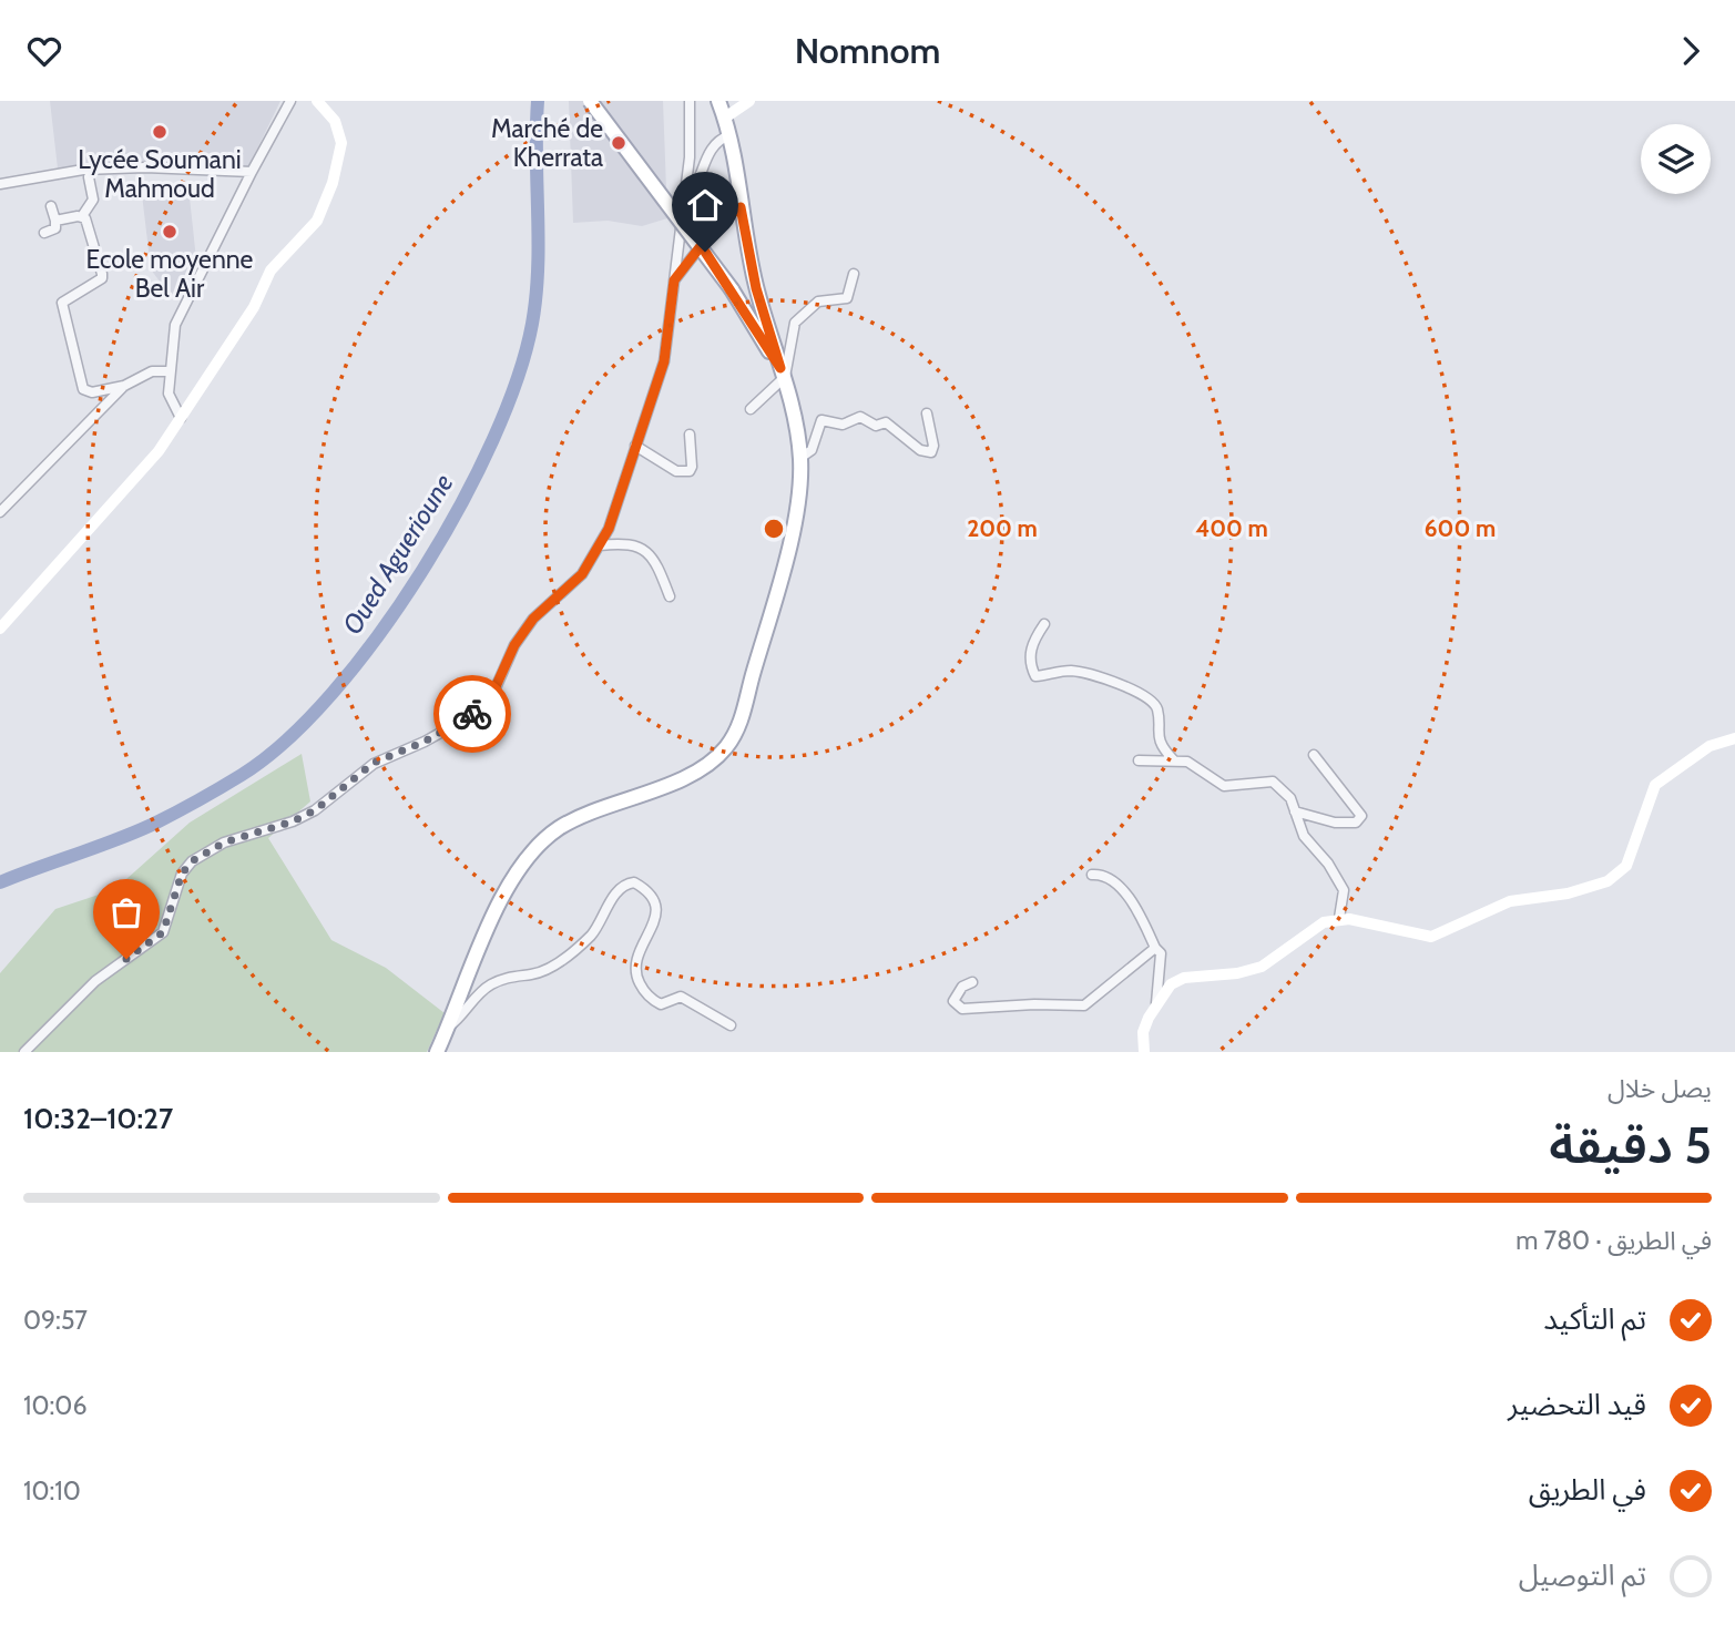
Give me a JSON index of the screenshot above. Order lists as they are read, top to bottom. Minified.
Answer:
{"water":["Oued Aguerioune"],"places":["Lycée Soumani Mahmoud","Marché de Kherrata","Ecole moyenne Bel Air"],"page":{"header":"Nomnom","heading":["5 دقيقة","يصل خلال","10:27–10:32"],"bar":"في الطريق · 780 m","list":[["تم التأكيد","09:57"],["قيد التحضير","10:06"],["في الطريق","10:10"],"تم التوصيل"]},"rings":["200 m","400 m","600 m"]}
